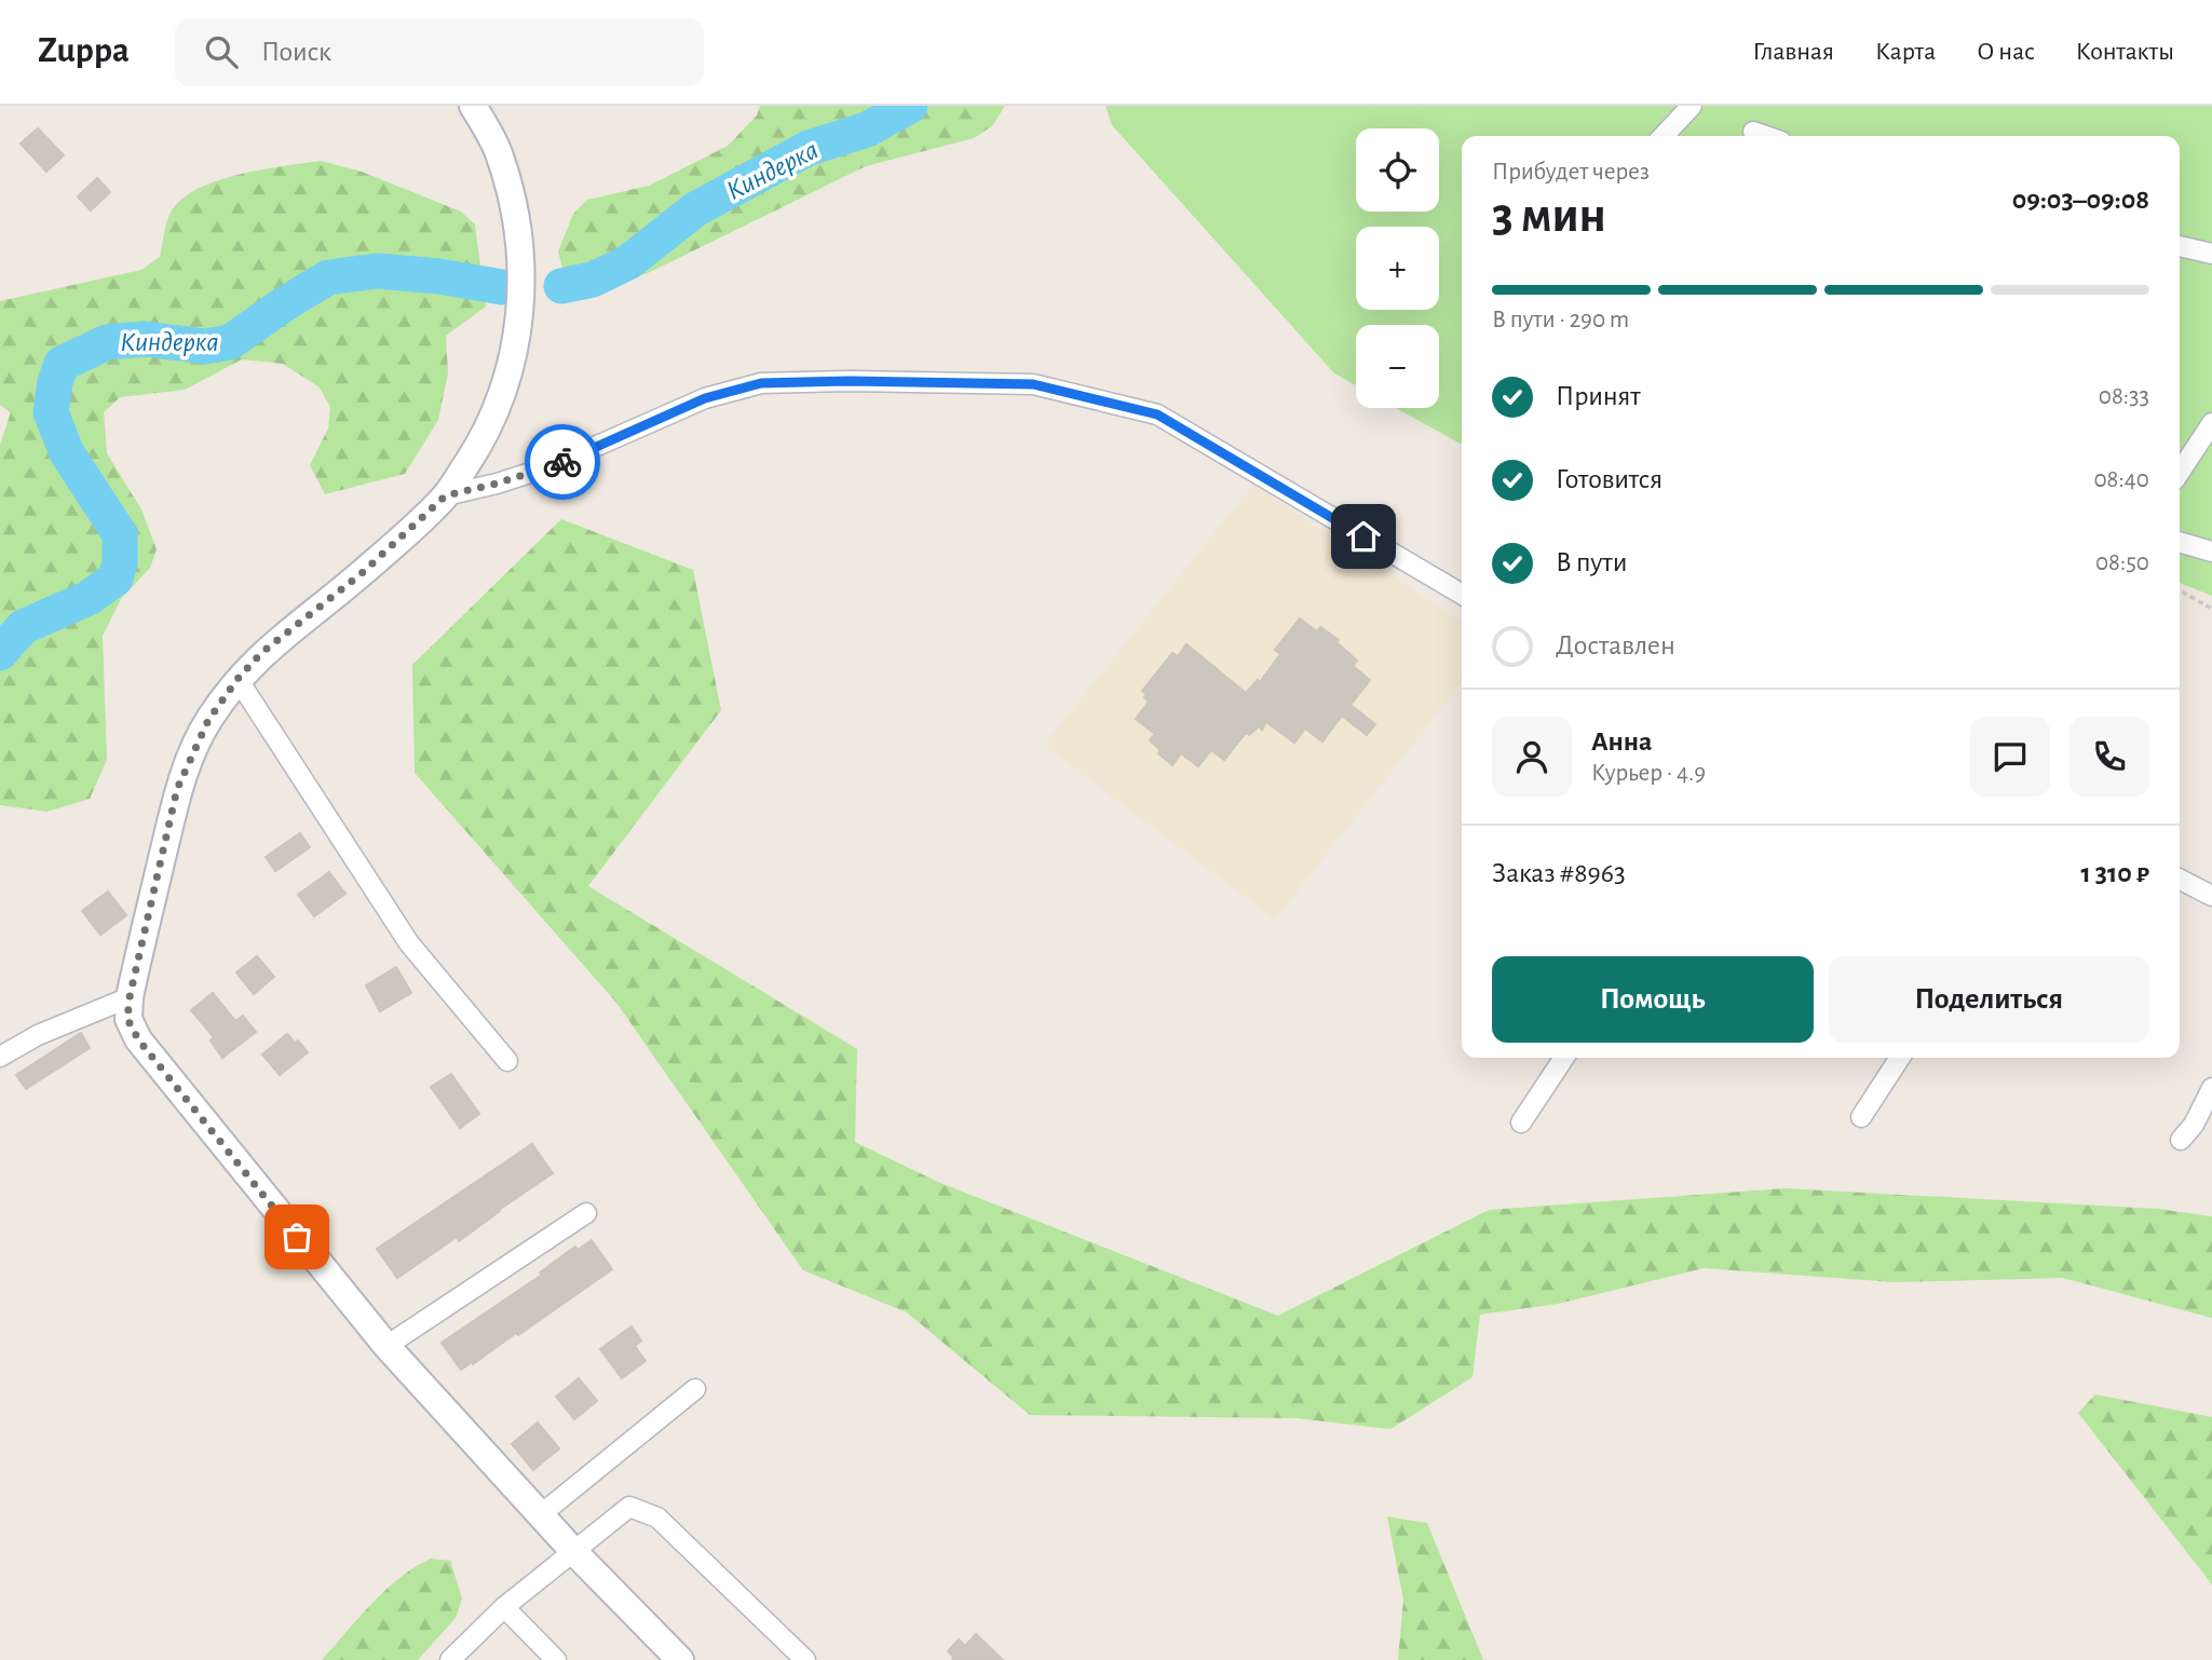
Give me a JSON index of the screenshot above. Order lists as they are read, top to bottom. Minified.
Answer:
{"water":["Киндерка"],"page":{"header":"Zuppa","search":"Поиск","nav":["Главная","Карта","О нас","Контакты"],"map_buttons":["+","−"],"heading":["3 мин","Прибудет через","09:03–09:08"],"panel":["Анна","Курьер · 4.9","Заказ #8963","1 310 ₽"],"bar":"В пути · 290 m","list":[["Принят","08:33"],["Готовится","08:40"],["В пути","08:50"],"Доставлен"],"buttons":["Помощь","Поделиться"]}}
